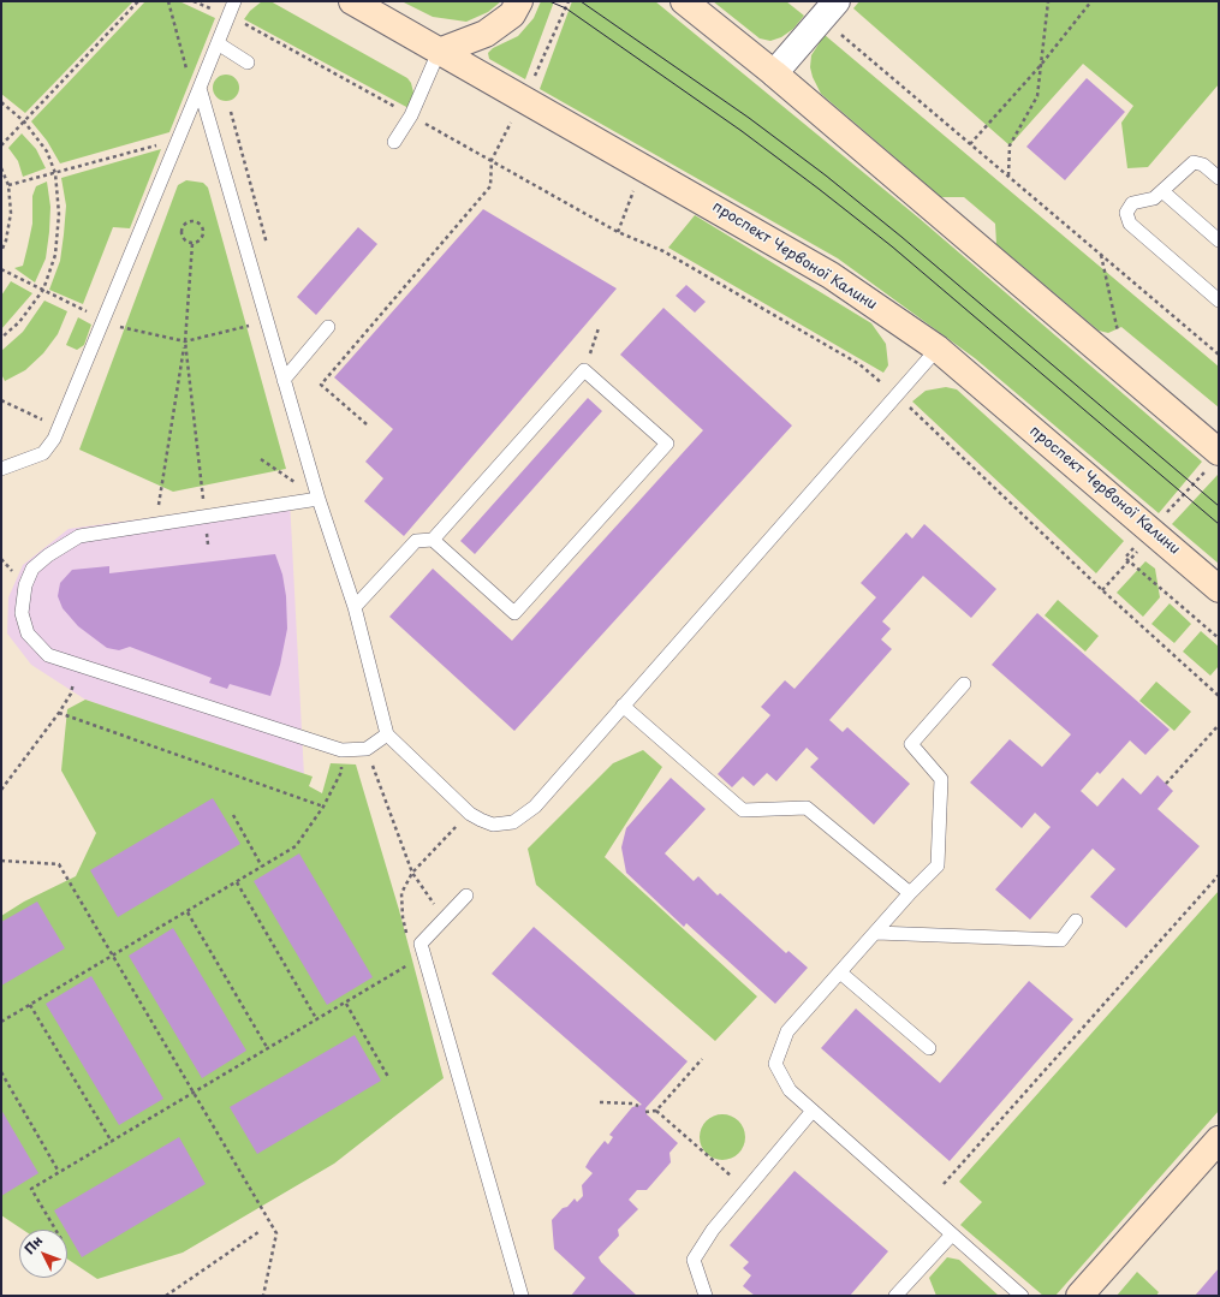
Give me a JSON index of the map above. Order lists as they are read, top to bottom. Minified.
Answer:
{"streets":{"main road":["проспект Червоної Калини"]},"north":"top left"}
